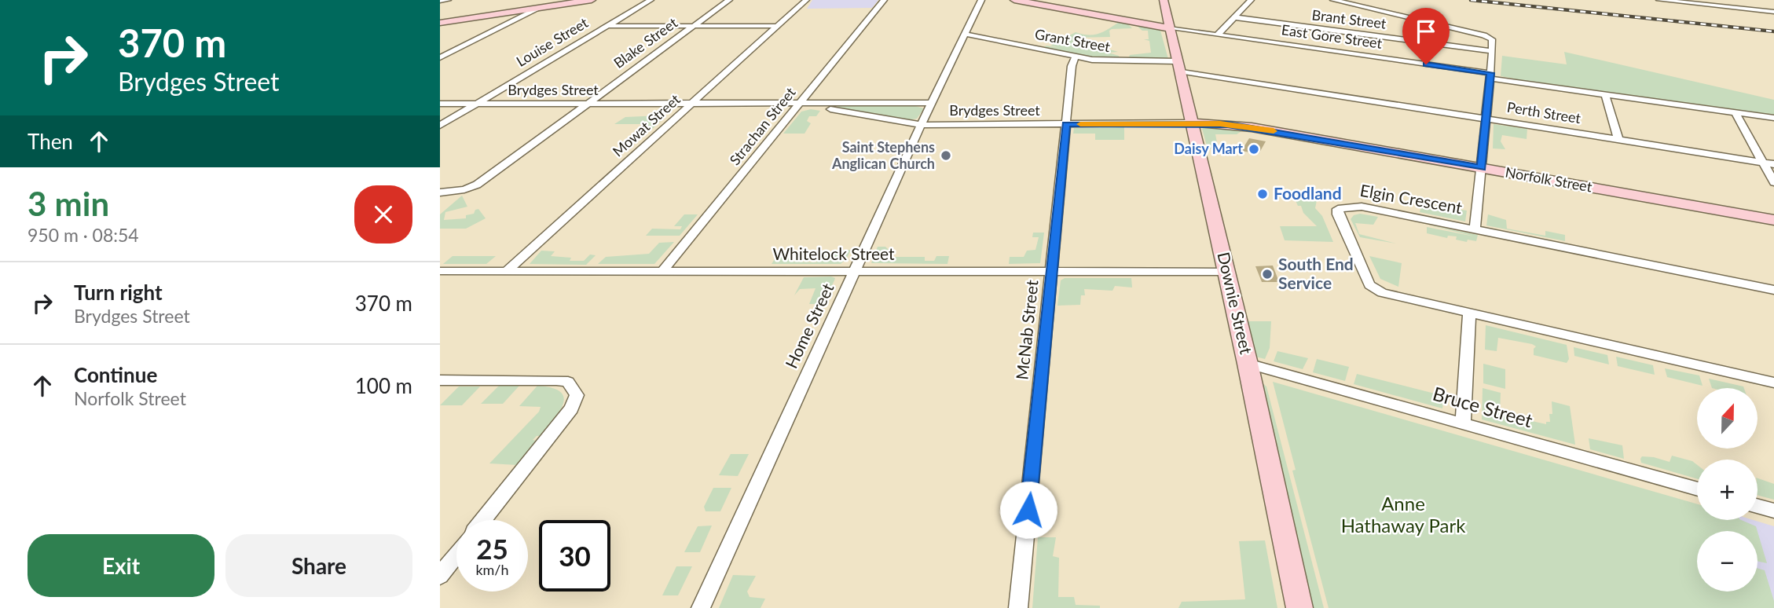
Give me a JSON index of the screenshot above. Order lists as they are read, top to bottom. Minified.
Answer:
{"streets":{"main road":["Downie Street"],"street":["Brant Street","East Gore Street","Grant Street","Louise Street","Blake Street","Brydges Street","Perth Street","Mowat Street","Strachan Street","Norfolk Street","Elgin Crescent","Whitelock Street","Home Street","McNab Street","Bruce Street"]},"crossings":[["East Gore Street","Downie Street"],["Grant Street","Perth Street"],["Grant Street","Downie Street"],["Grant Street","Home Street"],["Grant Street","McNab Street"],["Louise Street","Brydges Street"],["Blake Street","Brydges Street"],["Brydges Street","Mowat Street"],["Brydges Street","Strachan Street"],["Brydges Street","Norfolk Street"],["Brydges Street","Downie Street"],["Brydges Street","Home Street"],["Brydges Street","McNab Street"],["Perth Street","Downie Street"],["Mowat Street","Whitelock Street"],["Strachan Street","Whitelock Street"],["Norfolk Street","Downie Street"],["Whitelock Street","Downie Street"],["Whitelock Street","Home Street"],["Whitelock Street","McNab Street"],["Downie Street","Bruce Street"]],"parks":["Anne Hathaway Park"],"places":["Daisy Mart","Saint Stephens Anglican Church","Foodland","South End Service"],"north":"top","page":{"turn":["370 m","Brydges Street"],"then":"Then","heading":["3 min","950 m · 08:54"],"list":[{"name":"Turn right","note":"Brydges Street","value":"370 m"},{"name":"Continue","note":"Norfolk Street","value":"100 m"}],"map_buttons":["+","−"],"speed":"25 km/h","limit":"30","buttons":["Exit","Share"]}}
